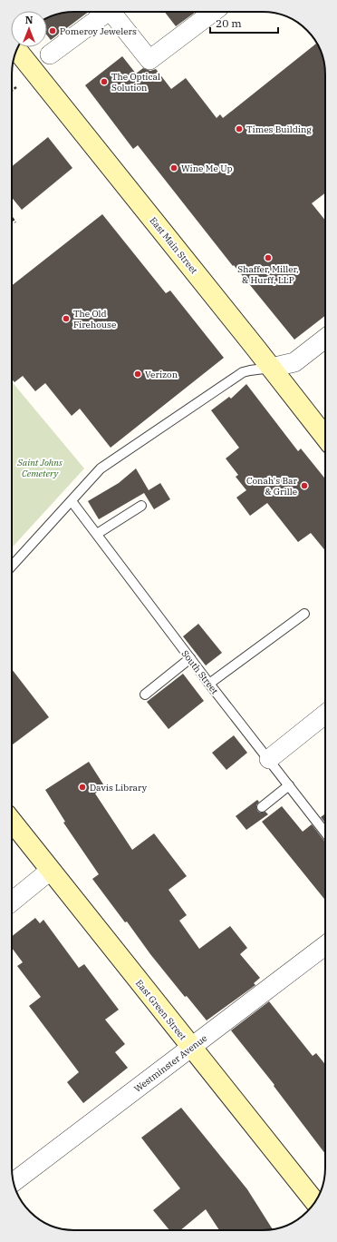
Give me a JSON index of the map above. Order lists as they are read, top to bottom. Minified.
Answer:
{"streets":{"main road":["East Main Street","East Green Street"],"street":["Westminster Avenue"],"lane":["South Street"]},"crossings":[["East Green Street","Westminster Avenue"]],"parks":["Saint Johns Cemetery"],"places":["Pomeroy Jewelers","The Optical Solution","Times Building","Wine Me Up","Shaffer, Miller, & Hurff, LLP","The Old Firehouse","Verizon","Conah's Bar & Grille","Davis Library"],"scale_bar":"20 m","north":"top"}
